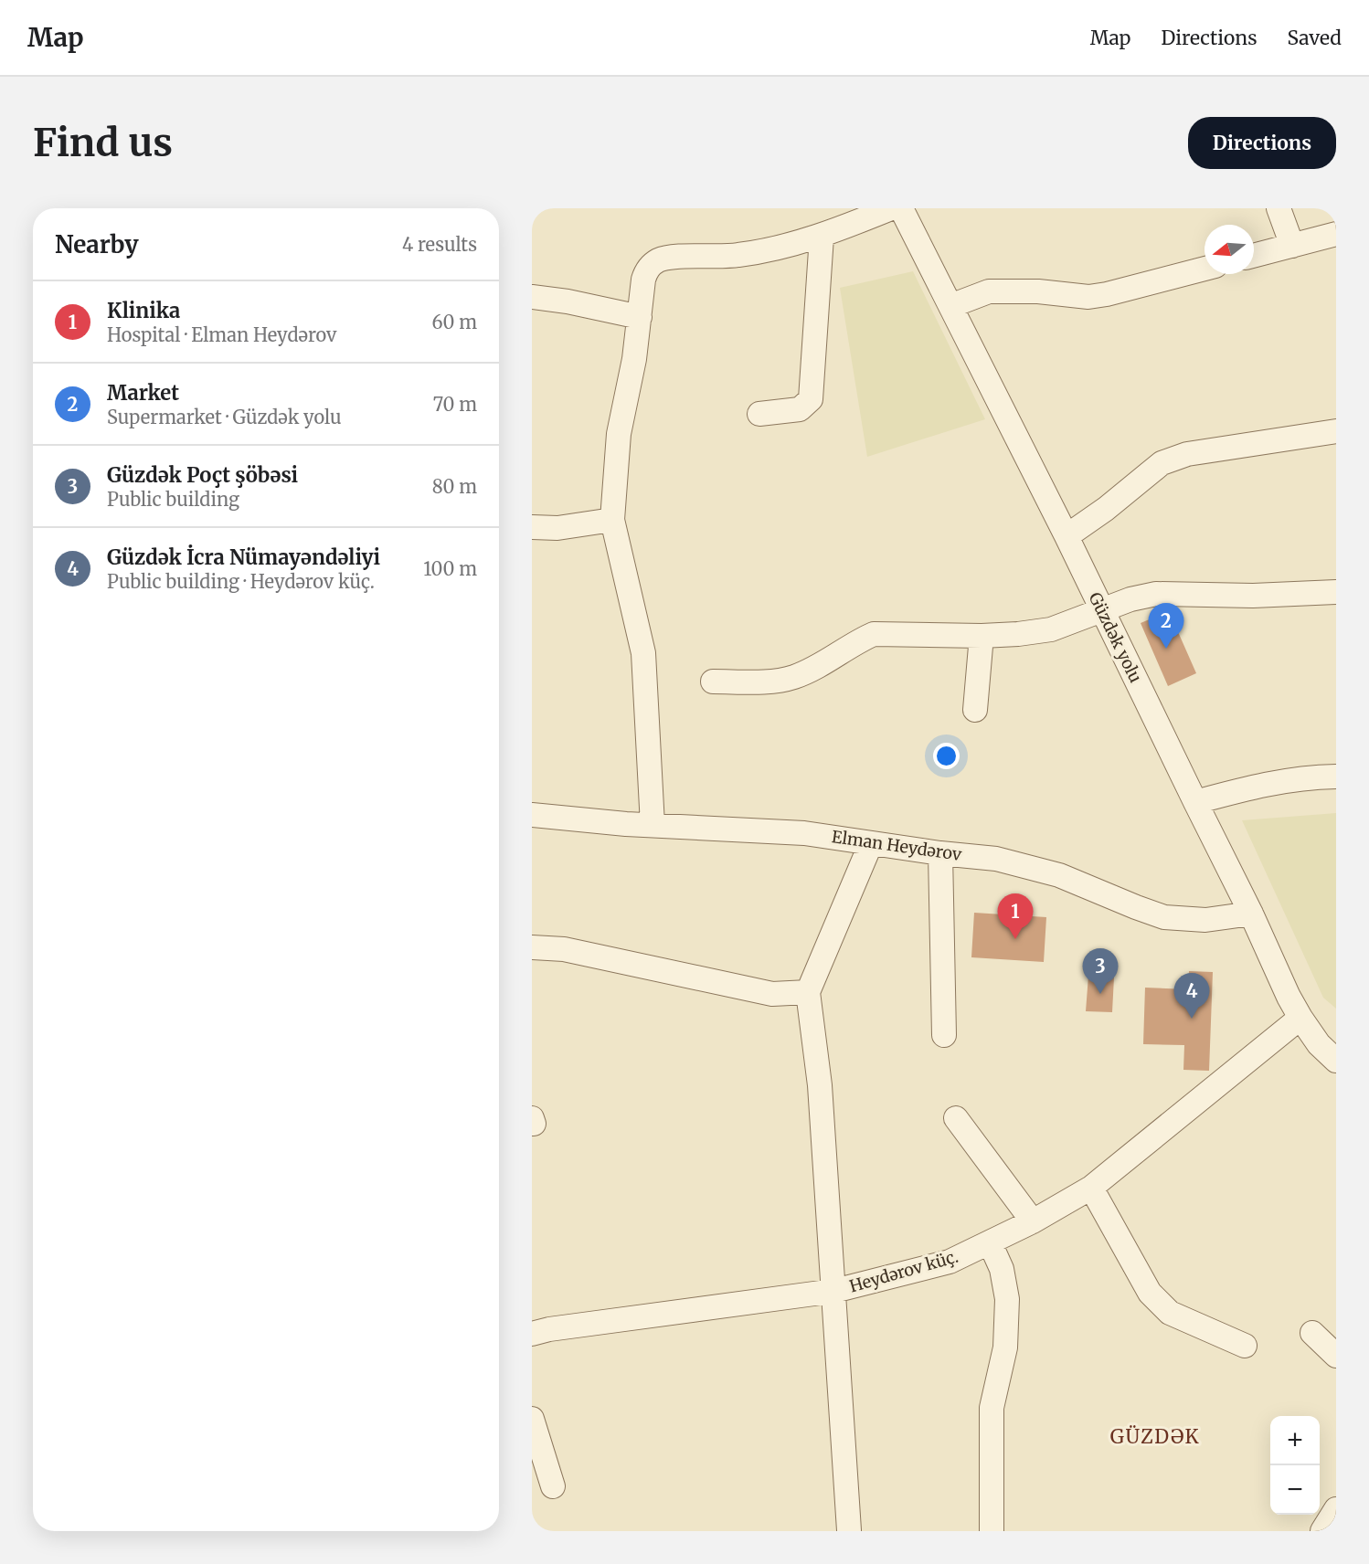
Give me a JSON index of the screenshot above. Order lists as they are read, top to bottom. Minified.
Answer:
{"streets":{"street":["Güzdək yolu","Elman Heydərov","Heydərov küç."]},"crossings":[["Güzdək yolu","Elman Heydərov"],["Güzdək yolu","Heydərov küç."]],"districts":["GÜZDƏK"],"north":"left","page":{"header":"Map","nav":["Map","Directions","Saved"],"buttons":"Directions","title":"Find us","heading":["Nearby","4 results"],"list":[{"mark":"1","name":"Klinika","note":"Hospital · Elman Heydərov","value":"60 m"},{"mark":"2","name":"Market","note":"Supermarket · Güzdək yolu","value":"70 m"},{"mark":"3","name":"Güzdək Poçt şöbəsi","note":"Public building","value":"80 m"},{"mark":"4","name":"Güzdək İcra Nümayəndəliyi","note":"Public building · Heydərov küç.","value":"100 m"}],"pins":["2","1","3","4"],"map_buttons":["+","−"]}}
